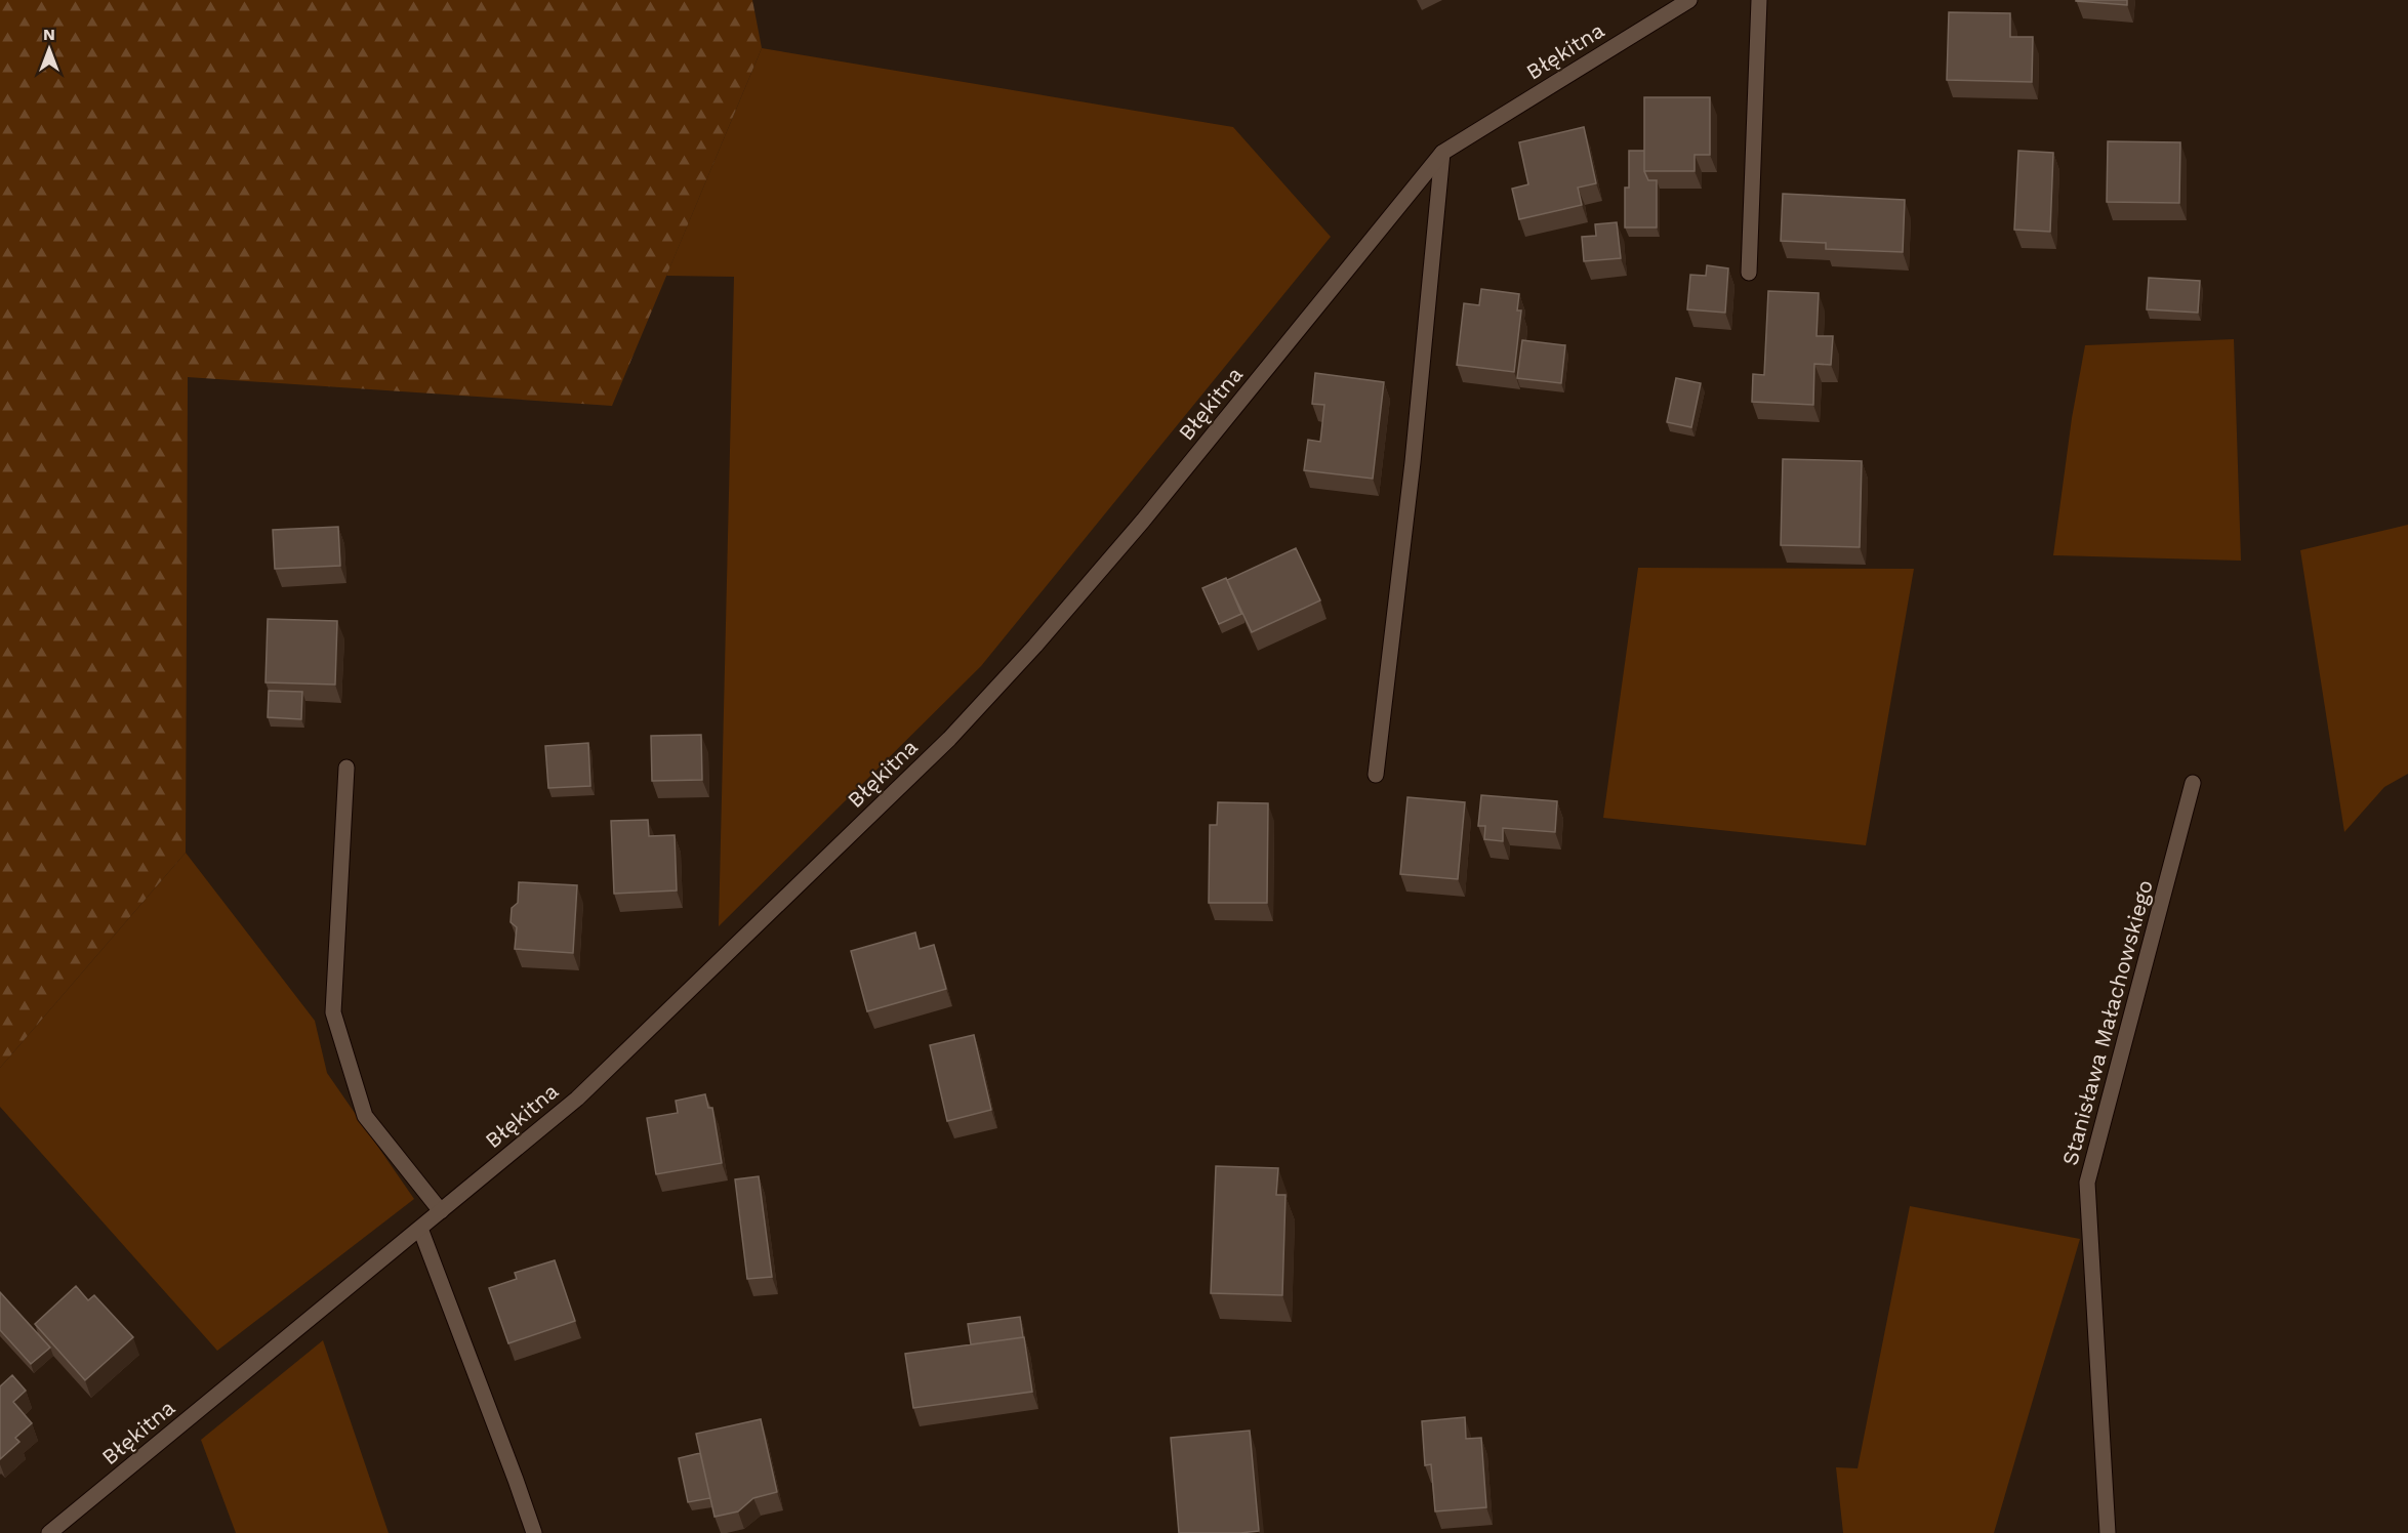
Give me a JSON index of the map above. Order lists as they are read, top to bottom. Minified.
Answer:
{"streets":{"street":["Błękitna","Stanisława Małachowskiego"]},"north":"top"}
